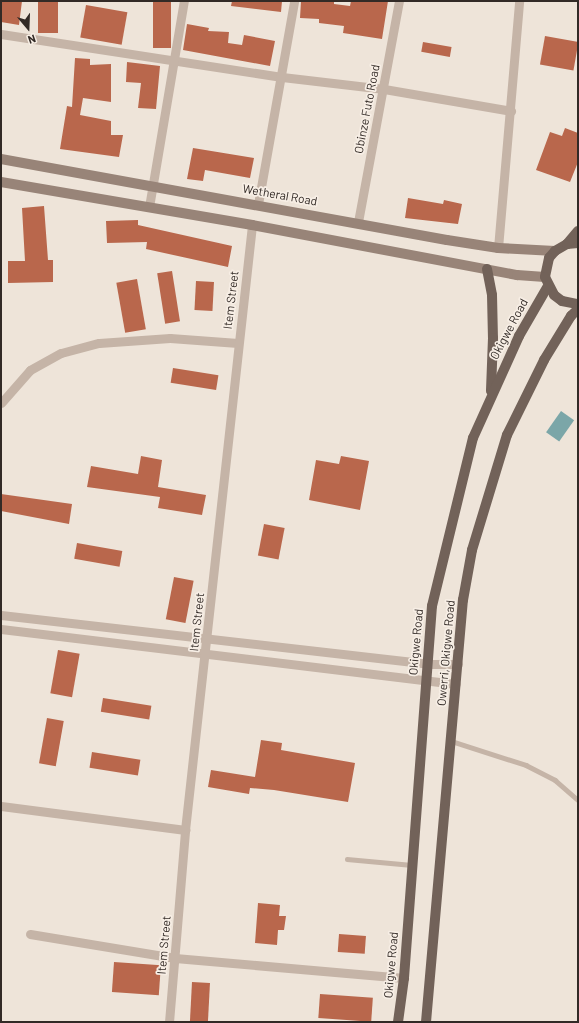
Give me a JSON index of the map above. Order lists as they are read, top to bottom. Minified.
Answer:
{"streets":{"main road":["Wetheral Road","Okigwe Road","Owerri, Okigwe Road"],"street":["Obinze Futo Road","Item Street"]},"crossings":[["Obinze Futo Road","Wetheral Road"],["Wetheral Road","Okigwe Road"]],"north":"bottom"}
